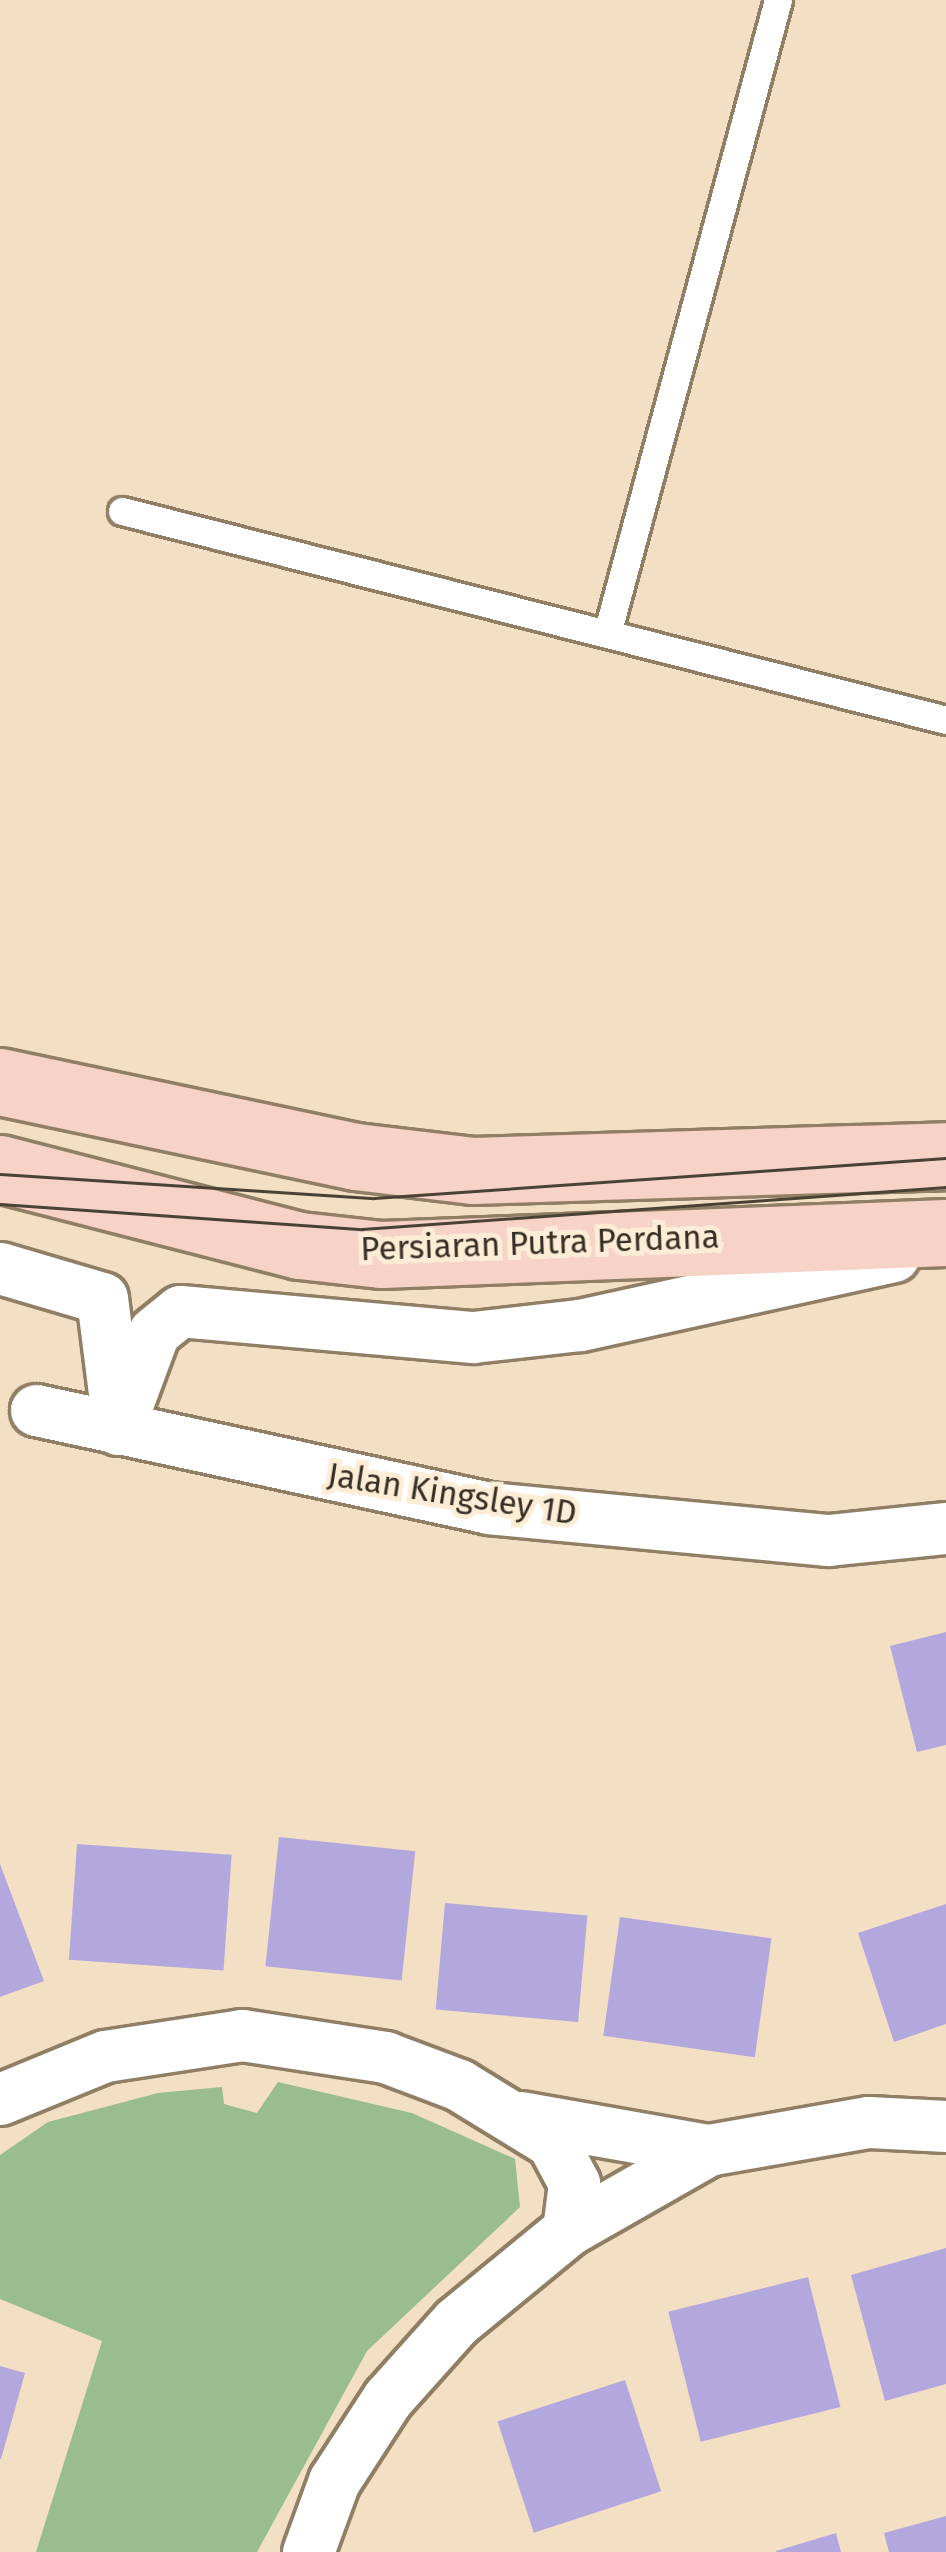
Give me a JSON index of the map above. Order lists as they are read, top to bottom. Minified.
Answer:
{"streets":{"main road":["Persiaran Putra Perdana"],"street":["Jalan Kingsley 1D"]}}
